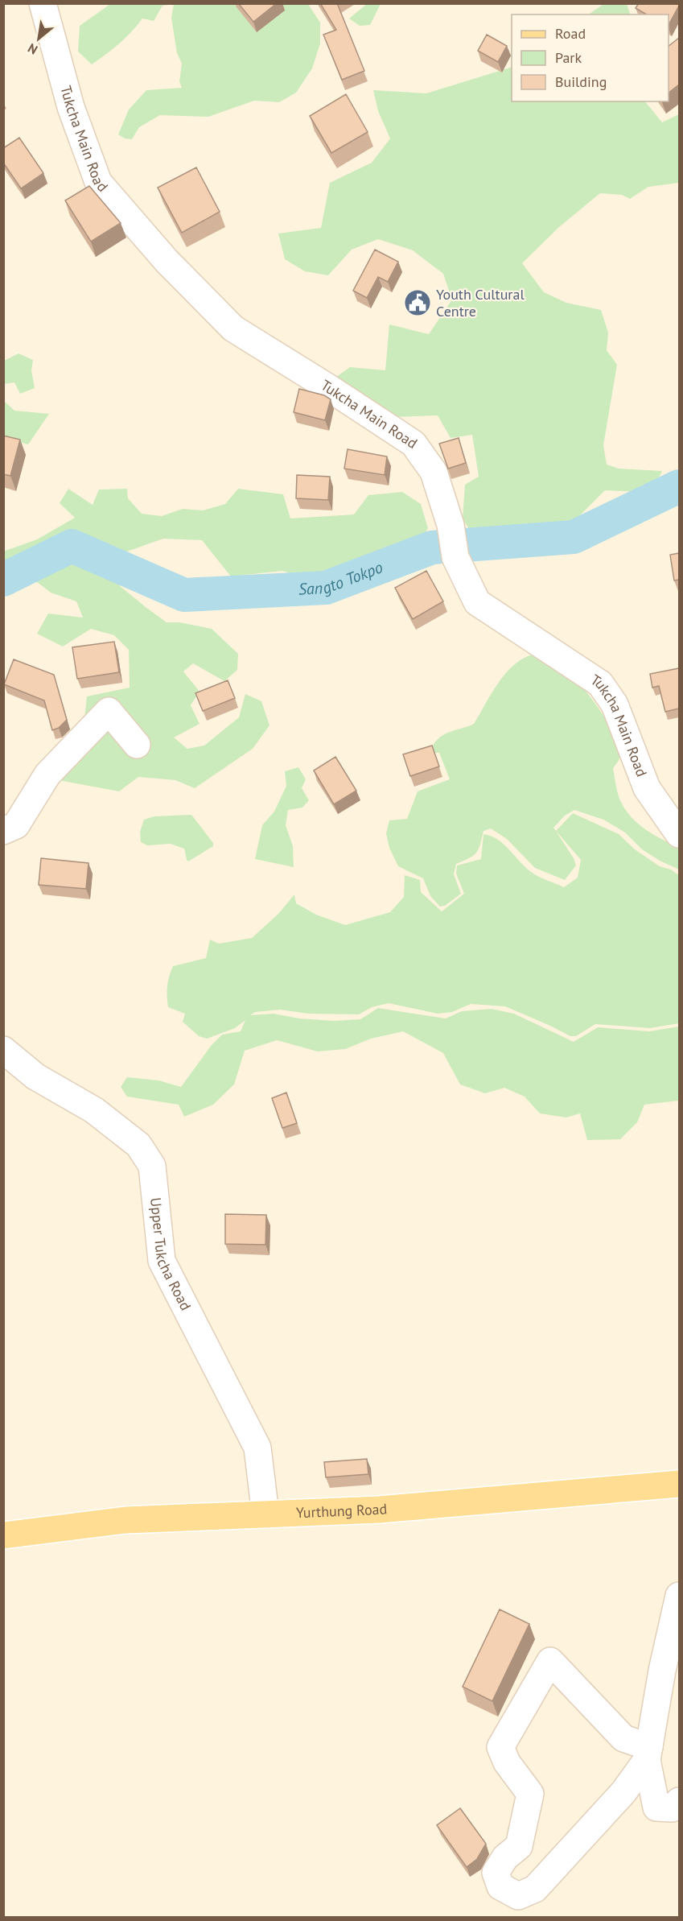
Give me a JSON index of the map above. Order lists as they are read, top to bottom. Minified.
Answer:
{"streets":{"main road":["Yurthung Road"],"street":["Tukcha Main Road","Upper Tukcha Road"]},"crossings":[["Upper Tukcha Road","Yurthung Road"]],"water":["Sangto Tokpo"],"places":{"public building":["Youth Cultural Centre"]},"legend":["Road","Park","Building"],"north":"bottom left"}
